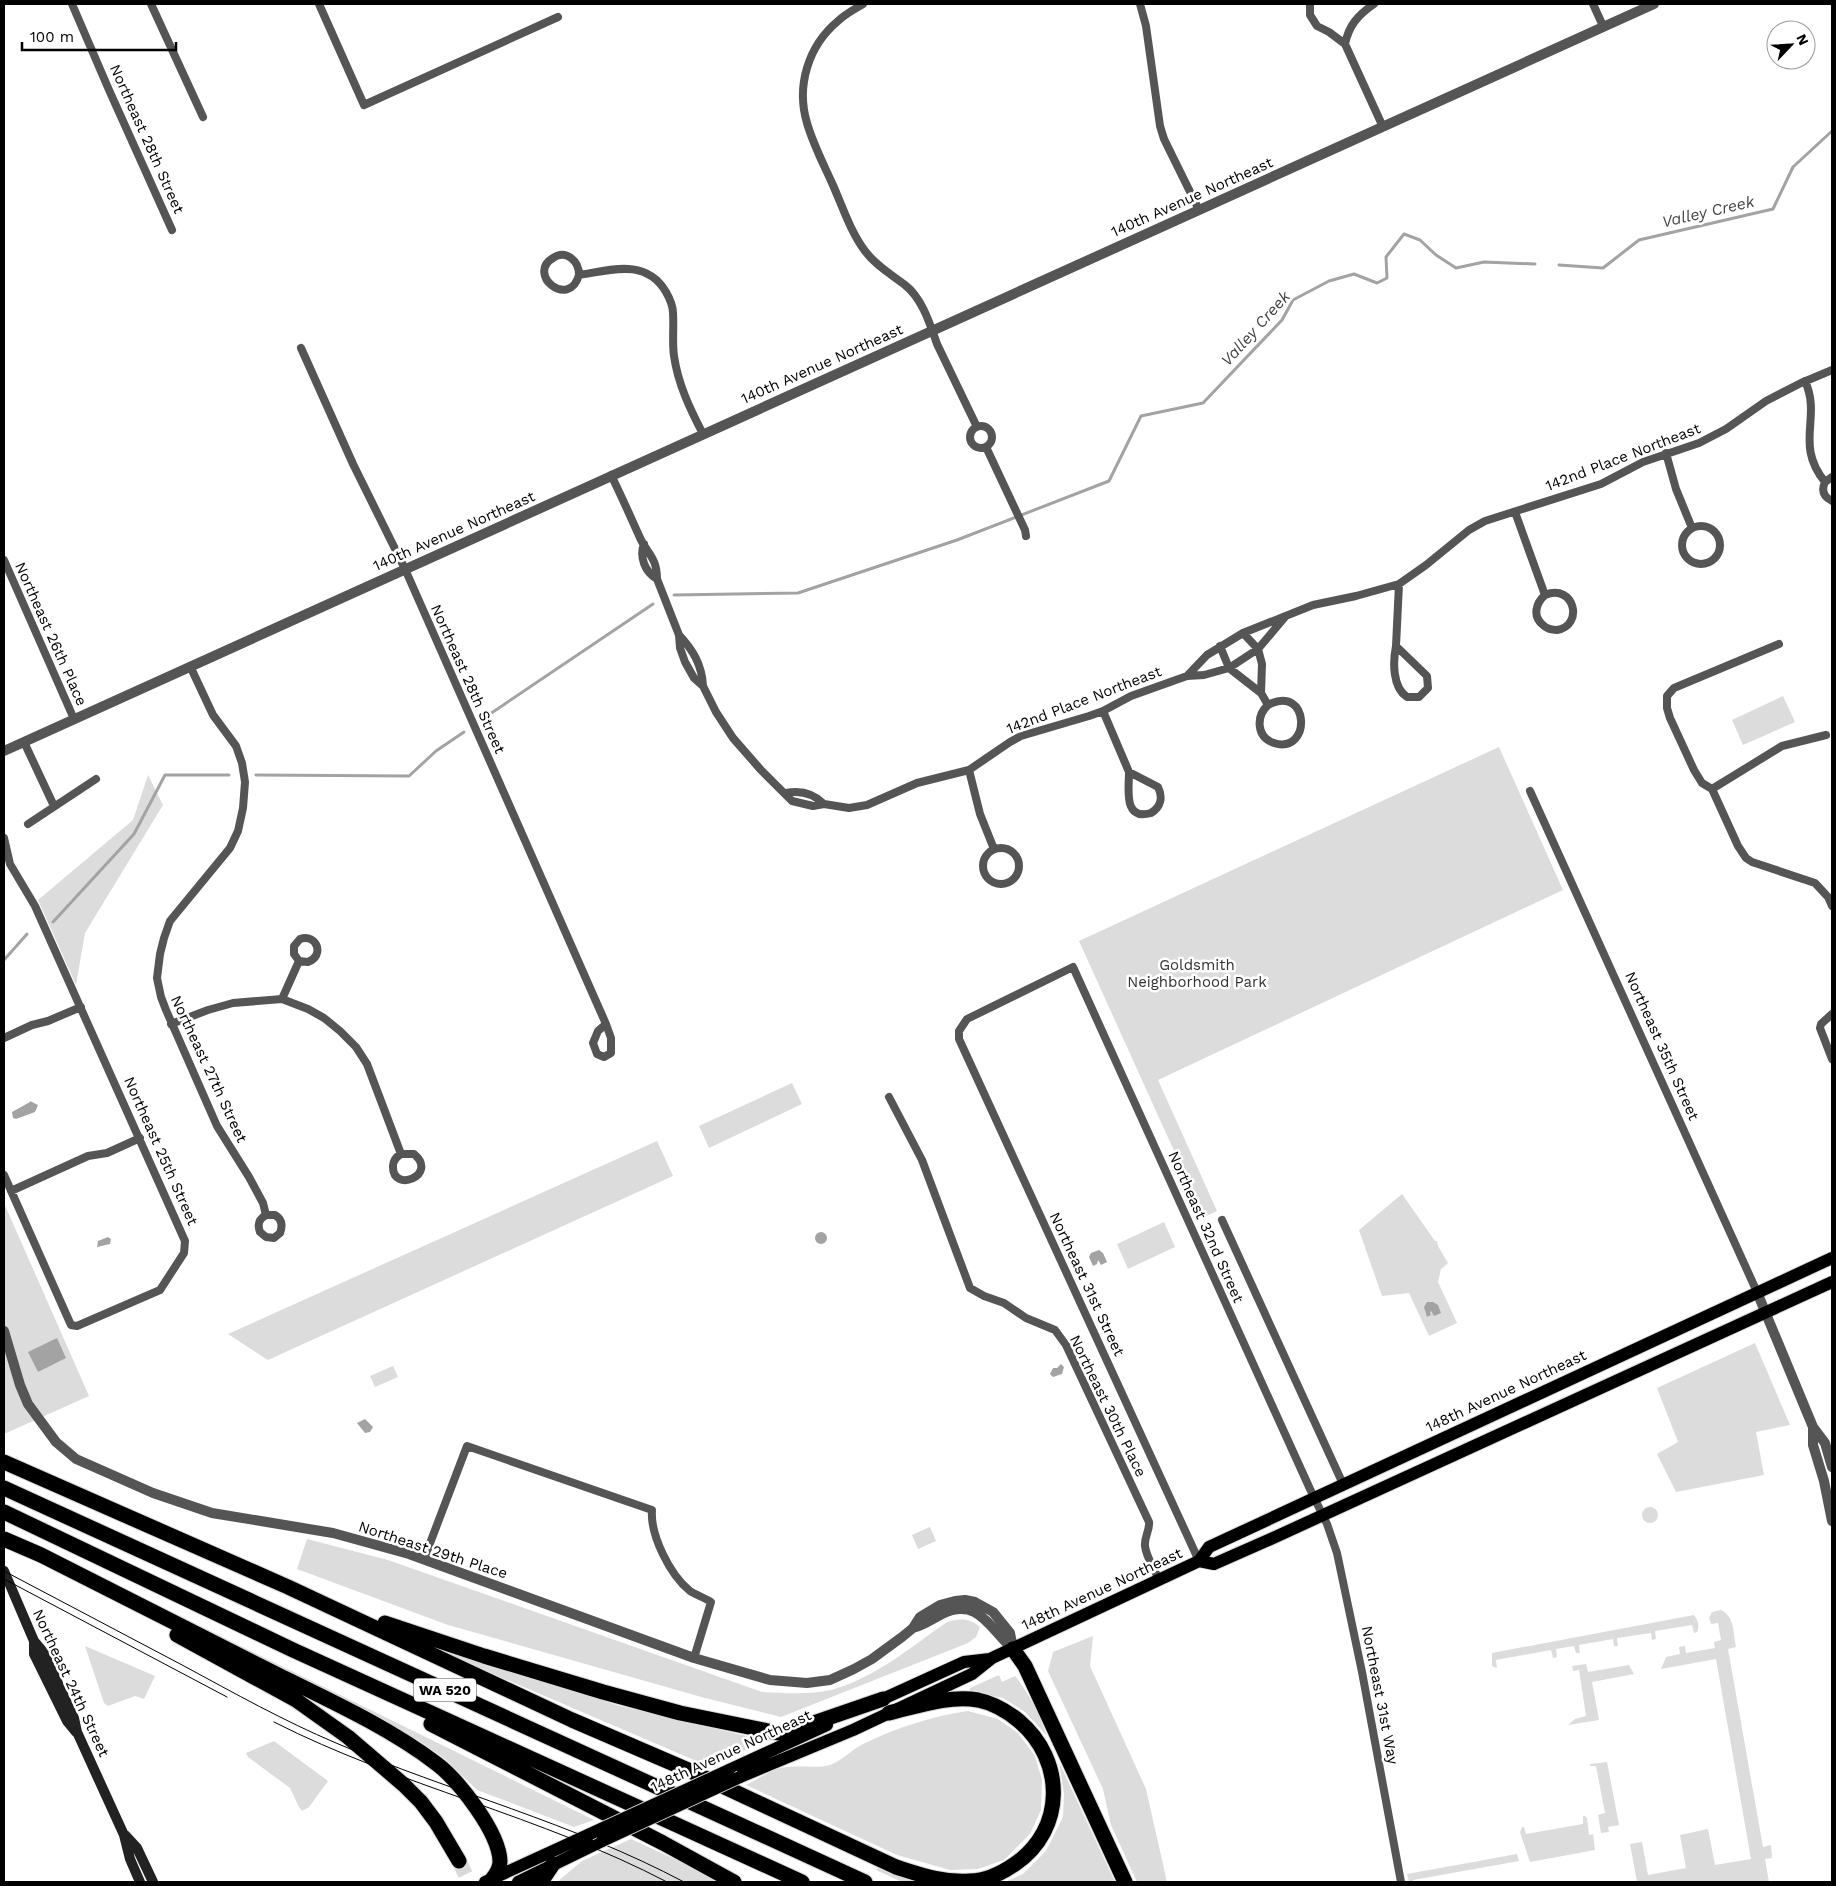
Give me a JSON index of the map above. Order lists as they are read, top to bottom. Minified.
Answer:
{"streets":{"highway":["WA 520"],"main road":["148th Avenue Northeast","Northeast 24th Street"],"street":["Northeast 28th Street","140th Avenue Northeast","142nd Place Northeast","Northeast 26th Place","Northeast 35th Street","Northeast 27th Street","Northeast 25th Street","Northeast 32nd Street","Northeast 31st Street","Northeast 30th Place","Northeast 29th Place","Northeast 31st Way"]},"crossings":[["Northeast 28th Street","140th Avenue Northeast"],["140th Avenue Northeast","Northeast 26th Place"],["140th Avenue Northeast","Northeast 27th Street"],["Northeast 35th Street","148th Avenue Northeast"],["Northeast 32nd Street","Northeast 31st Street"],["Northeast 32nd Street","148th Avenue Northeast"],["Northeast 32nd Street","Northeast 31st Way"],["Northeast 31st Street","148th Avenue Northeast"],["148th Avenue Northeast","Northeast 30th Place"],["148th Avenue Northeast","Northeast 29th Place"],["148th Avenue Northeast","Northeast 31st Way"]],"water":["Valley Creek"],"parks":["Goldsmith Neighborhood Park"],"scale_bar":"100 m","north":"top right"}
